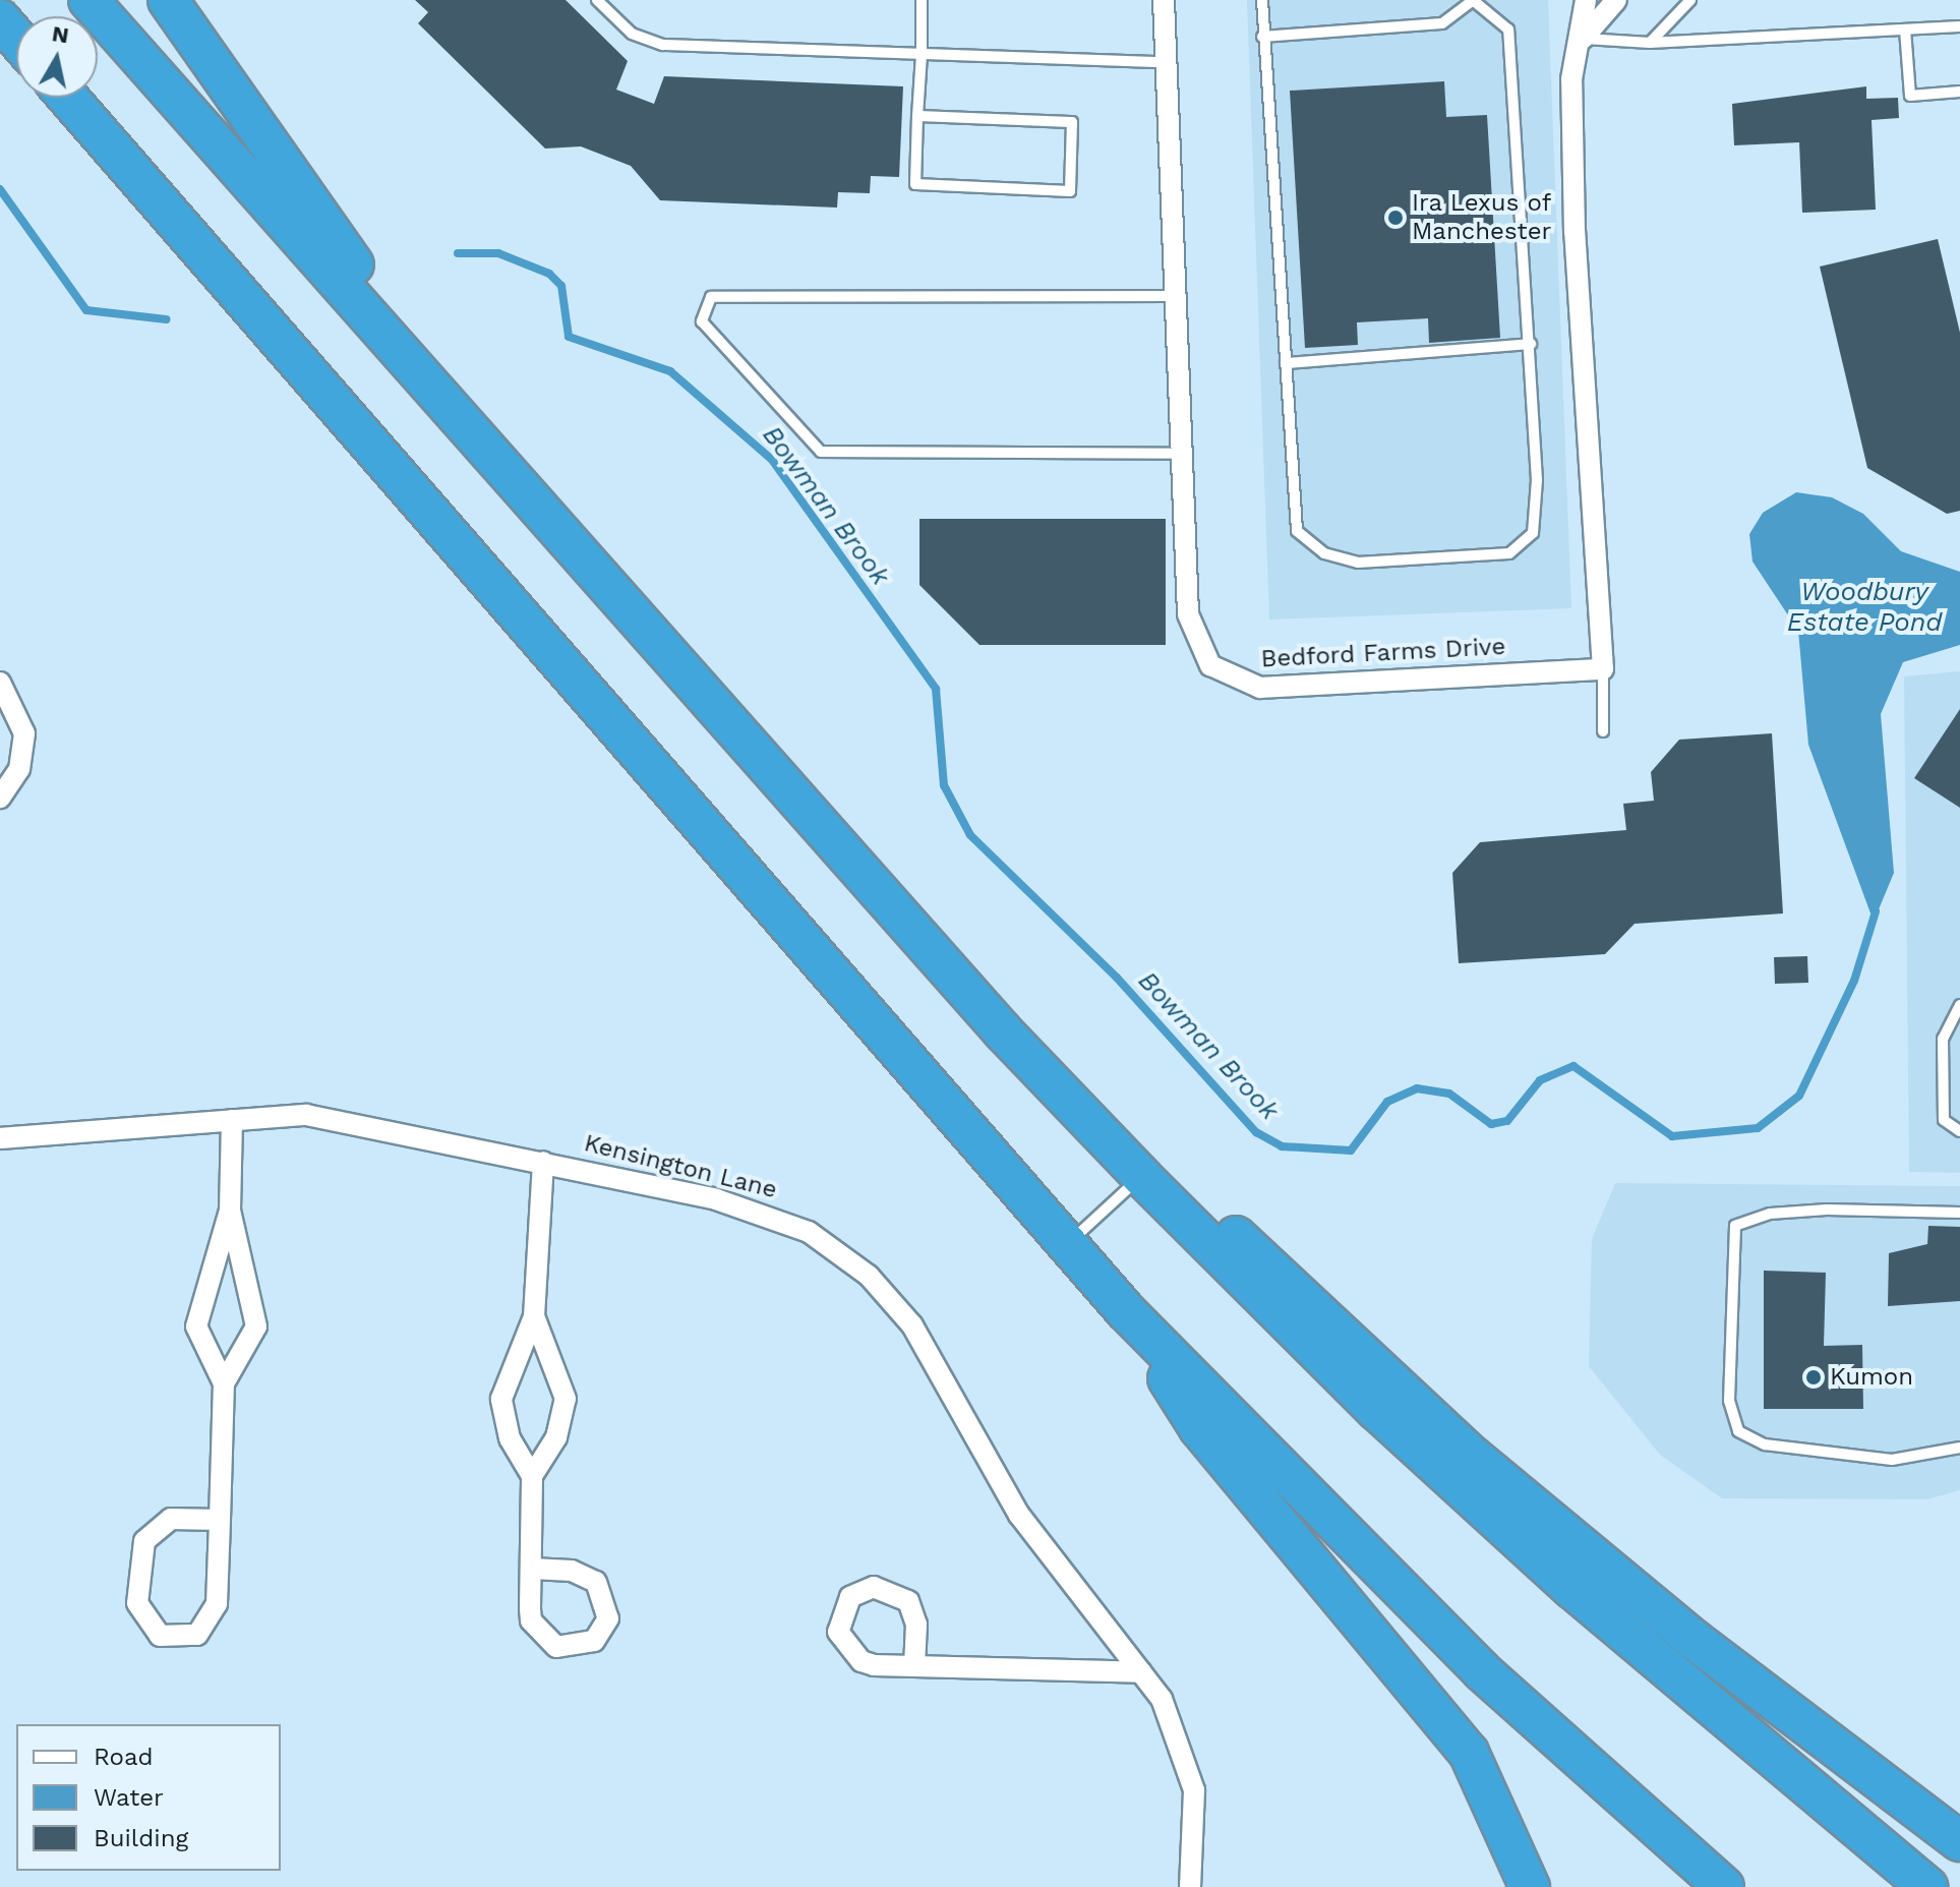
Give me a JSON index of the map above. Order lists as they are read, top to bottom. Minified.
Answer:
{"streets":{"street":["Bedford Farms Drive","Kensington Lane"]},"water":["Bowman Brook","Woodbury Estate Pond"],"places":["Ira Lexus of Manchester","Kumon"],"legend":["Road","Water","Building"],"north":"top"}
